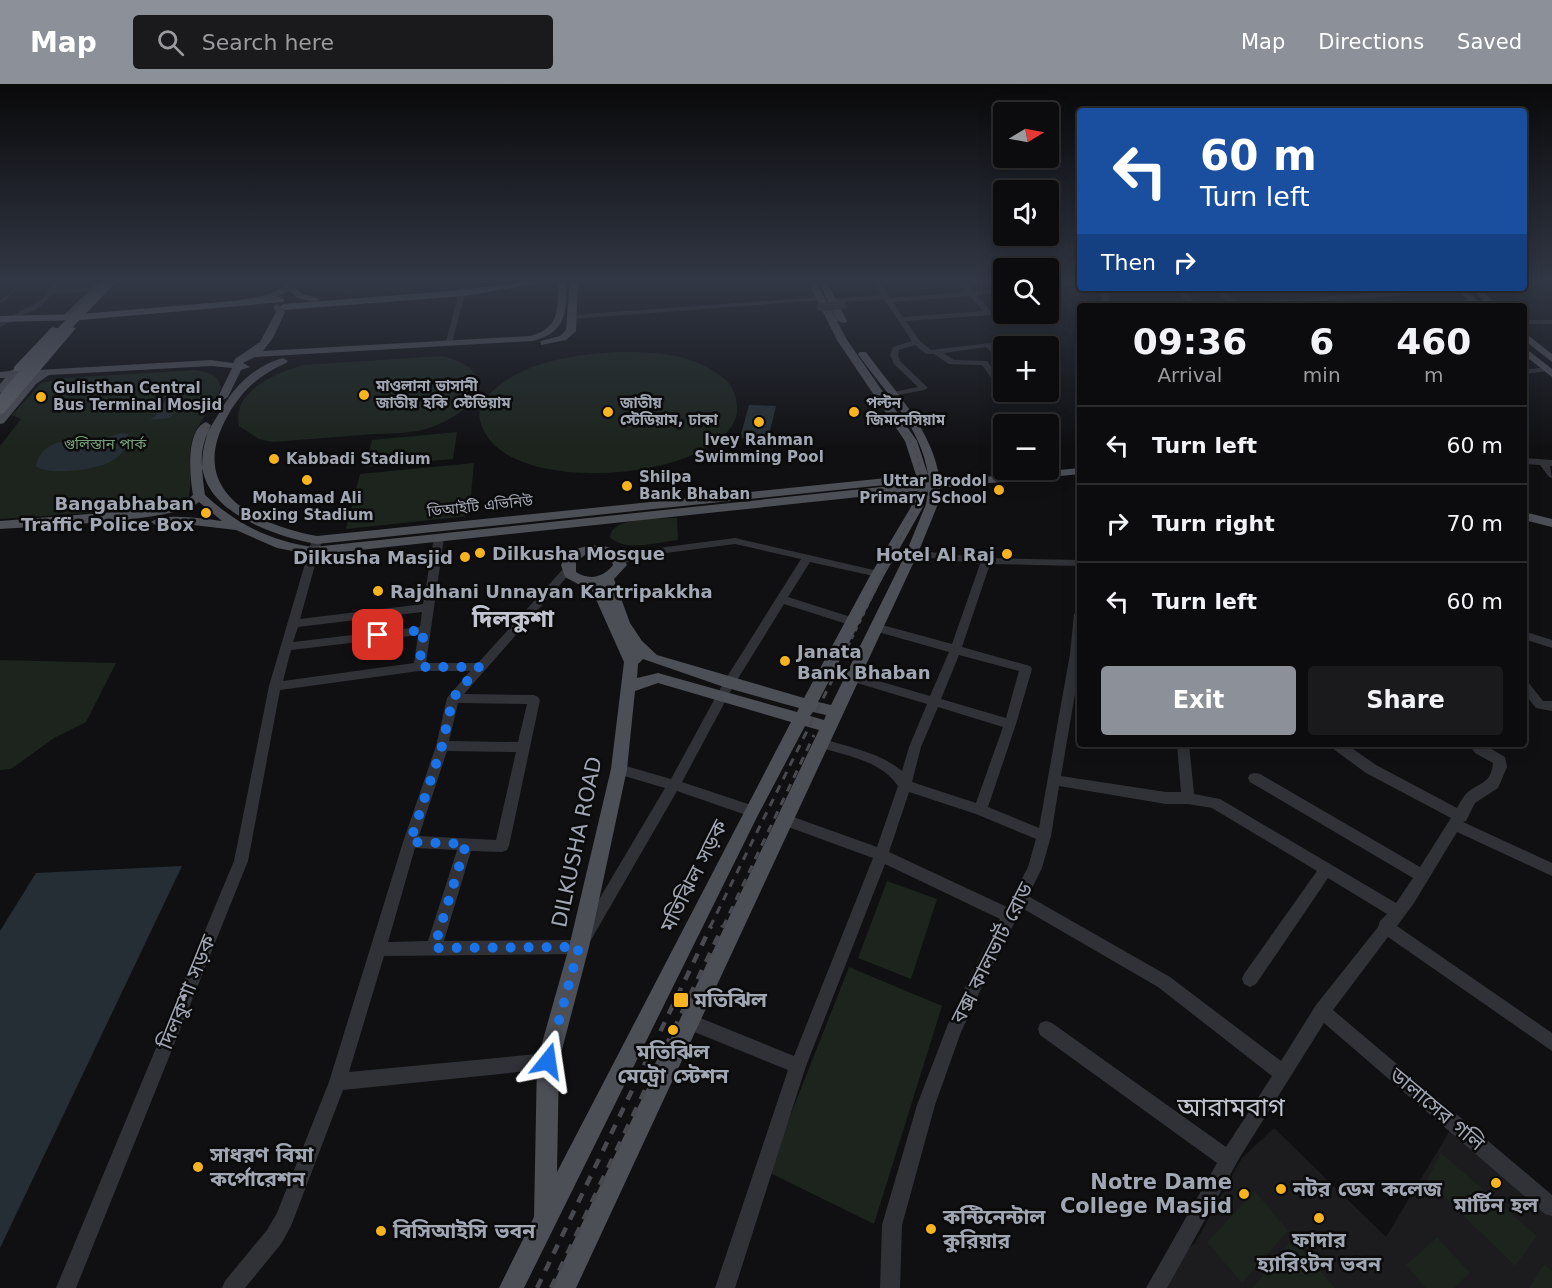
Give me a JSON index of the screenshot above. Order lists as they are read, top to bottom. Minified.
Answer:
{"streets":{"main road":["ডিআইটি এভিনিউ","DILKUSHA ROAD","মতিঝিল সড়ক"],"street":["বক্স কালভার্ট রোড","দিলকুশা সড়ক","ডালাসের গলি"]},"crossings":[["ডিআইটি এভিনিউ","মতিঝিল সড়ক"],["ডিআইটি এভিনিউ","দিলকুশা সড়ক"],["DILKUSHA ROAD","মতিঝিল সড়ক"]],"districts":["দিলকুশা","আরামবাগ"],"parks":["গুলিস্তান পার্ক"],"places":{"other":["মাওলানা ভাসানী জাতীয় হকি স্টেডিয়াম","Gulisthan Central Bus Terminal Mosjid","জাতীয় স্টেডিয়াম, ঢাকা","পল্টন জিমনেসিয়াম","Ivey Rahman Swimming Pool","Kabbadi Stadium","Mohamad Ali Boxing Stadium","Shilpa Bank Bhaban","Uttar Brodol Primary School","Bangabhaban Traffic Police Box","Dilkusha Mosque","Hotel Al Raj","Dilkusha Masjid","Rajdhani Unnayan Kartripakkha","Janata Bank Bhaban","মতিঝিল মেট্রো স্টেশন","সাধরণ বিমা কর্পোরেশন","মার্টিন হল","নটর ডেম কলেজ","Notre Dame College Masjid","ফাদার হ্যারিংটন ভবন","কন্টিনেন্টাল কুরিয়ার","বিসিআইসি ভবন"],"transit":["মতিঝিল"]},"north":"right","page":{"header":"Map","search":"Search here","nav":["Map","Directions","Saved"],"map_buttons":["+","−"],"turn":["60 m","Turn left"],"then":"Then","eta":["09:36","Arrival","6","min","460","m"],"list":[{"name":"Turn left","value":"60 m"},{"name":"Turn right","value":"70 m"},{"name":"Turn left","value":"60 m"}],"buttons":["Exit","Share"]}}
